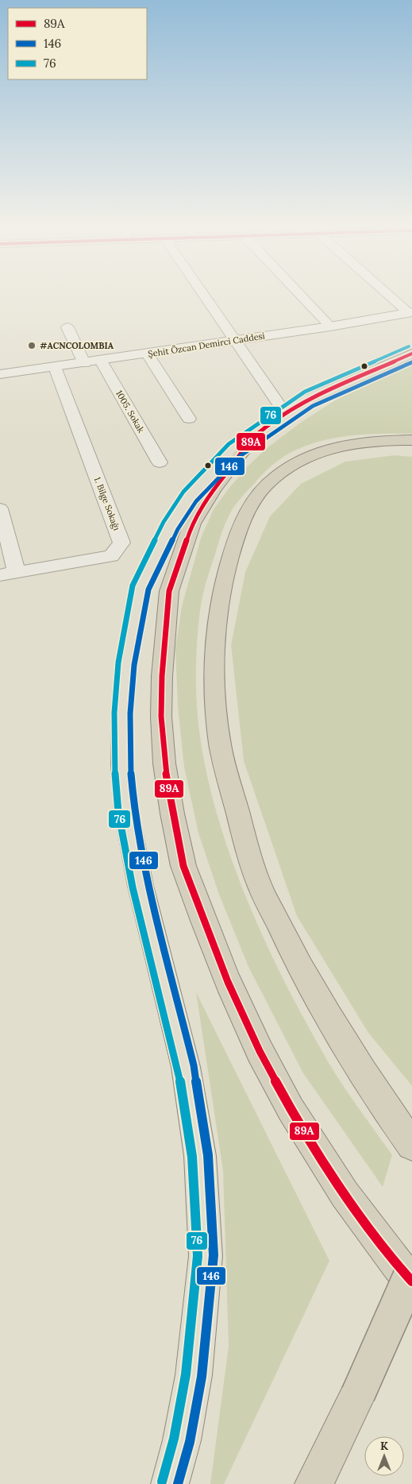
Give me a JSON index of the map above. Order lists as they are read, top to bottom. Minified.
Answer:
{"streets":{"street":["Şehit Özcan Demirci Caddesi","1005. Sokak","1. Bilge Sokağı"]},"crossings":[["Şehit Özcan Demirci Caddesi","1005. Sokak"],["Şehit Özcan Demirci Caddesi","1. Bilge Sokağı"]],"places":["#ACNCOLOMBIA"],"lines":["transit line 76","transit line 89A","transit line 146"],"legend":["89A","146","76"],"north":"top"}
